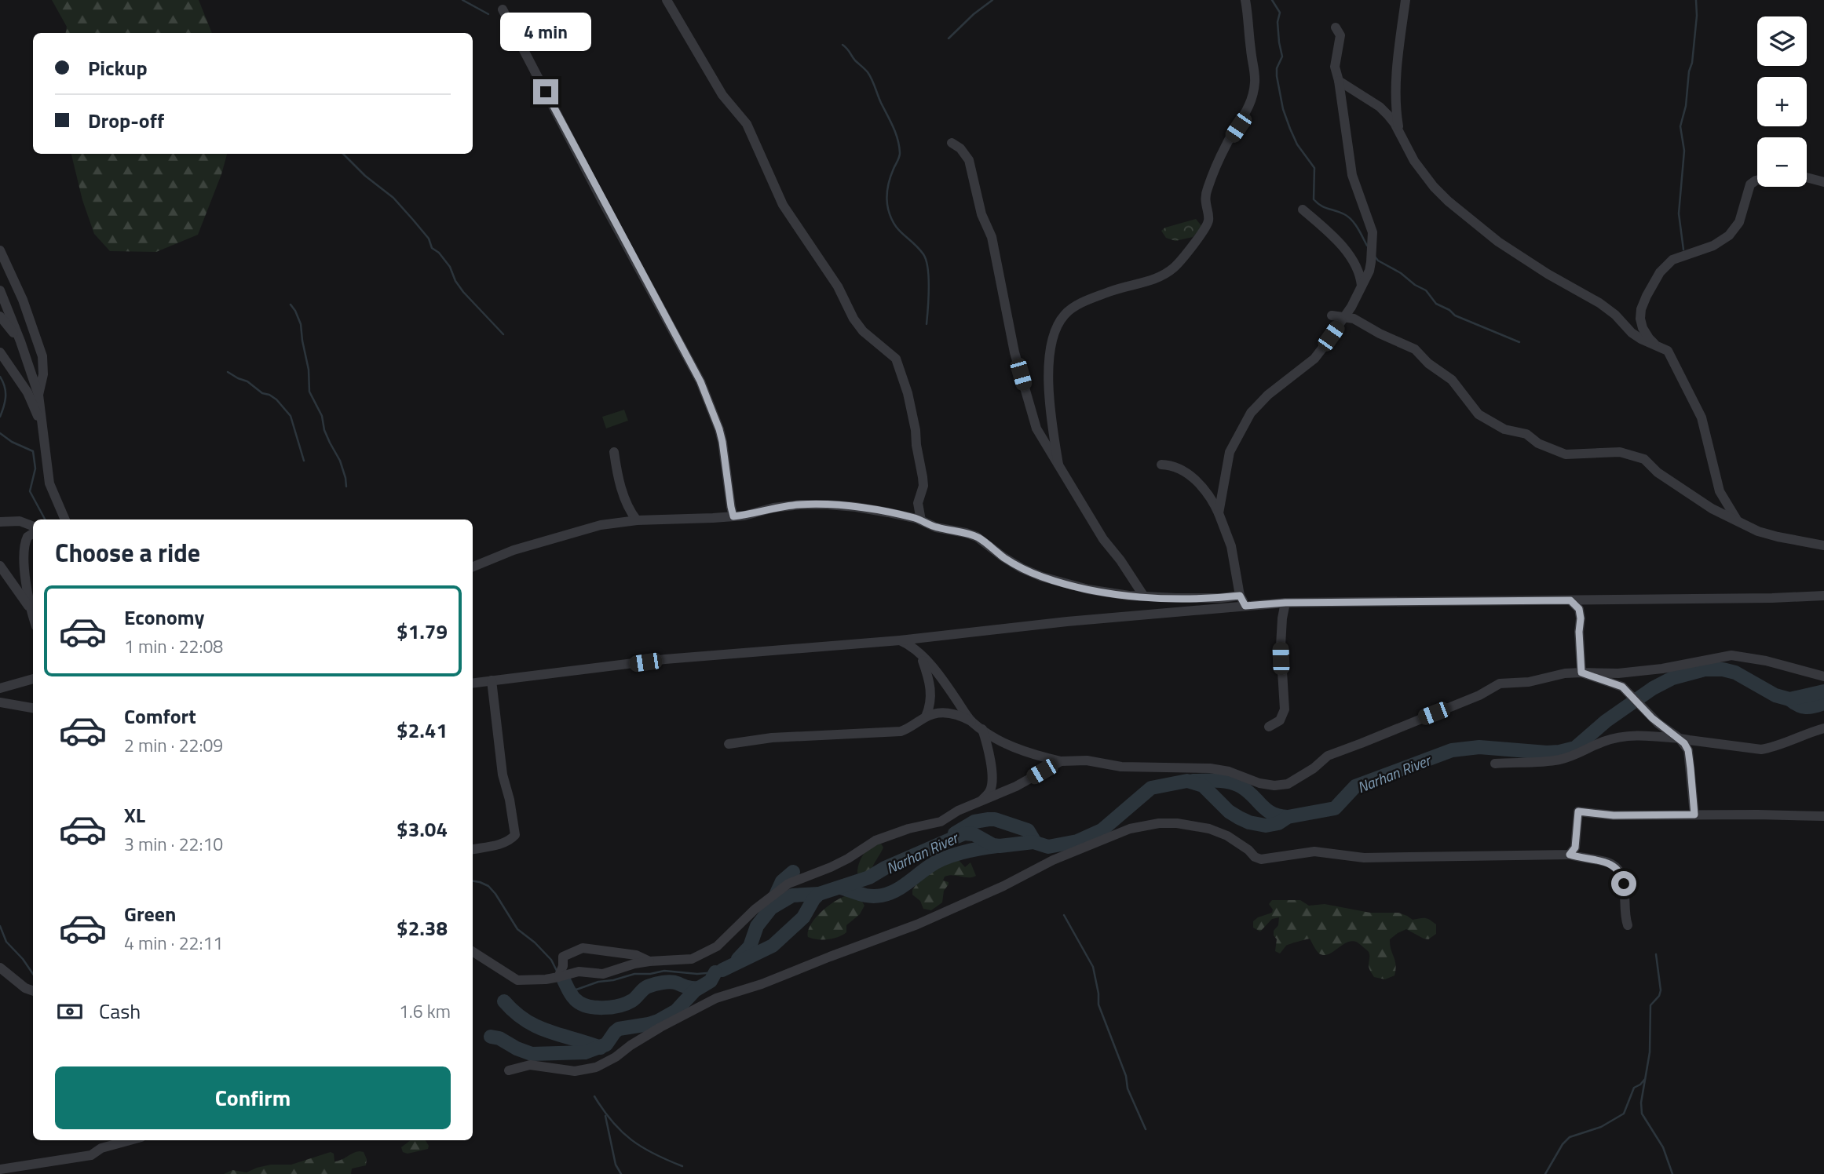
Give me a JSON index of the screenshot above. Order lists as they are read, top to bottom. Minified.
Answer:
{"water":["Narhan River"],"page":{"bubble":"4 min","map_buttons":["+","−"],"banner":["Pickup","Drop-off"],"heading":"Choose a ride","list":[{"name":"Economy","note":"1 min · 22:08","value":"$1.79"},{"name":"Comfort","note":"2 min · 22:09","value":"$2.41"},{"name":"XL","note":"3 min · 22:10","value":"$3.04"},{"name":"Green","note":"4 min · 22:11","value":"$2.38"}],"pay":["Cash","1.6 km"],"buttons":"Confirm"}}
